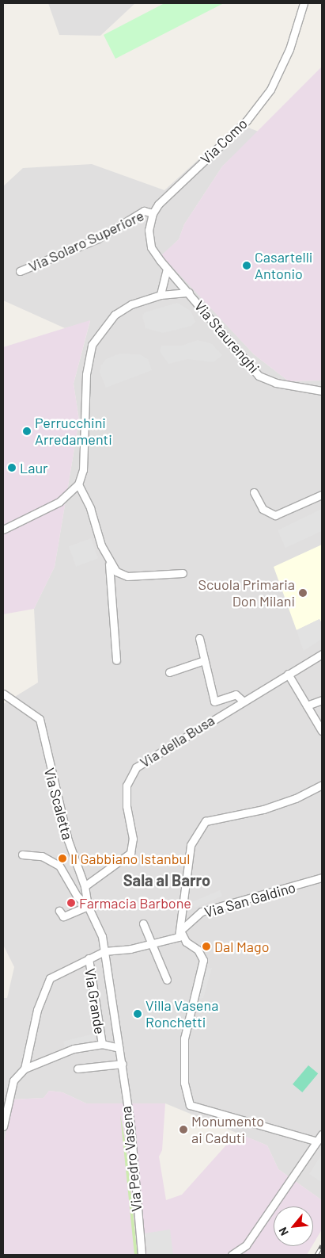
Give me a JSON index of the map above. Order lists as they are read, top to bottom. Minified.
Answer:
{"streets":{"street":["Via Como","Via Solaro Superiore","Via Staurenghi","Via della Busa","Via Scaletta","Via San Galdino","Via Grande","Via Pedro Vasena"]},"crossings":[["Via Como","Via Solaro Superiore"],["Via della Busa","Via Scaletta"],["Via della Busa","Via Pedro Vasena"],["Via Scaletta","Via Pedro Vasena"],["Via San Galdino","Via Pedro Vasena"]],"districts":["Sala al Barro"],"places":["Casartelli Antonio","Perrucchini Arredamenti","Laur","Scuola Primaria Don Milani","Il Gabbiano Istanbul","Farmacia Barbone","Dal Mago","Villa Vasena Ronchetti","Monumento ai Caduti"],"north":"bottom left"}
